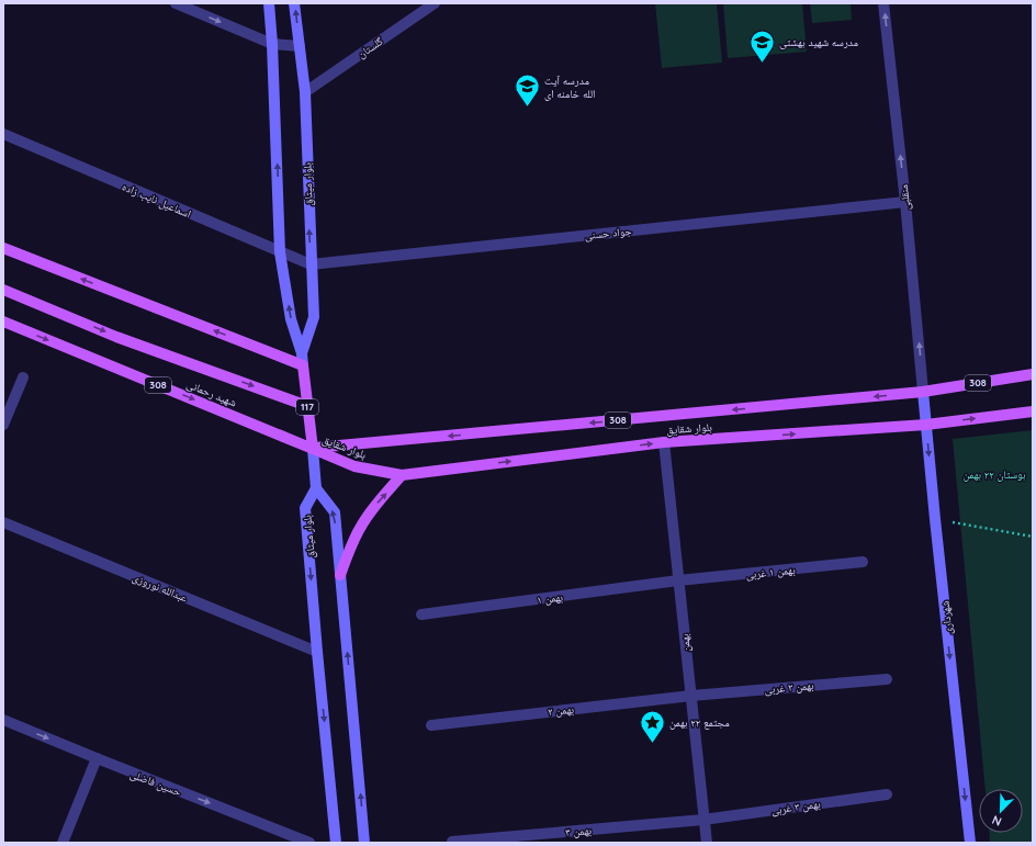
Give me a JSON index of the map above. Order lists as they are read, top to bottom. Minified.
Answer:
{"streets":{"main road":["بلوار میثاق","308","شهید رحمانی","117","بلوار شقایق","شهرداری"],"street":["گلستان","منقلبی","اسماعیل نایب زاده","جواد حسنی","بهمن ۱ غربی","عبدالله نوروزی","بهمن ۱","بهمن","بهمن ۲ غربی","بهمن ۲","حسین فاضلی","بهمن ۳ غربی","بهمن ۳"]},"crossings":[["گلستان","بلوار میثاق"],["بلوار میثاق","اسماعیل نایب زاده"],["بلوار میثاق","جواد حسنی"],["بلوار میثاق","117"],["بلوار میثاق","عبدالله نوروزی"],["منقلبی","جواد حسنی"],["منقلبی","بلوار شقایق"],["منقلبی","شهرداری"],["اسماعیل نایب زاده","جواد حسنی"],["شهید رحمانی","117"],["شهید رحمانی","بلوار شقایق"],["117","بلوار شقایق"],["بلوار شقایق","شهرداری"],["بلوار شقایق","بهمن"],["بهمن ۱ غربی","بهمن ۱"],["بهمن ۱ غربی","بهمن"],["بهمن ۱","بهمن"],["بهمن","بهمن ۲ غربی"],["بهمن","بهمن ۲"],["بهمن","بهمن ۳ غربی"],["بهمن","بهمن ۳"],["بهمن ۲ غربی","بهمن ۲"],["بهمن ۳ غربی","بهمن ۳"]],"one_way":["منقلبی","شهرداری","حسین فاضلی"],"parks":["بوستان ۲۲ بهمن"],"places":{"school or university":["مدرسه شهید بهشتی","مدرسه آیت الله خامنه ای"],"place":["مجتمع ۲۲ بهمن"]},"north":"bottom left"}
